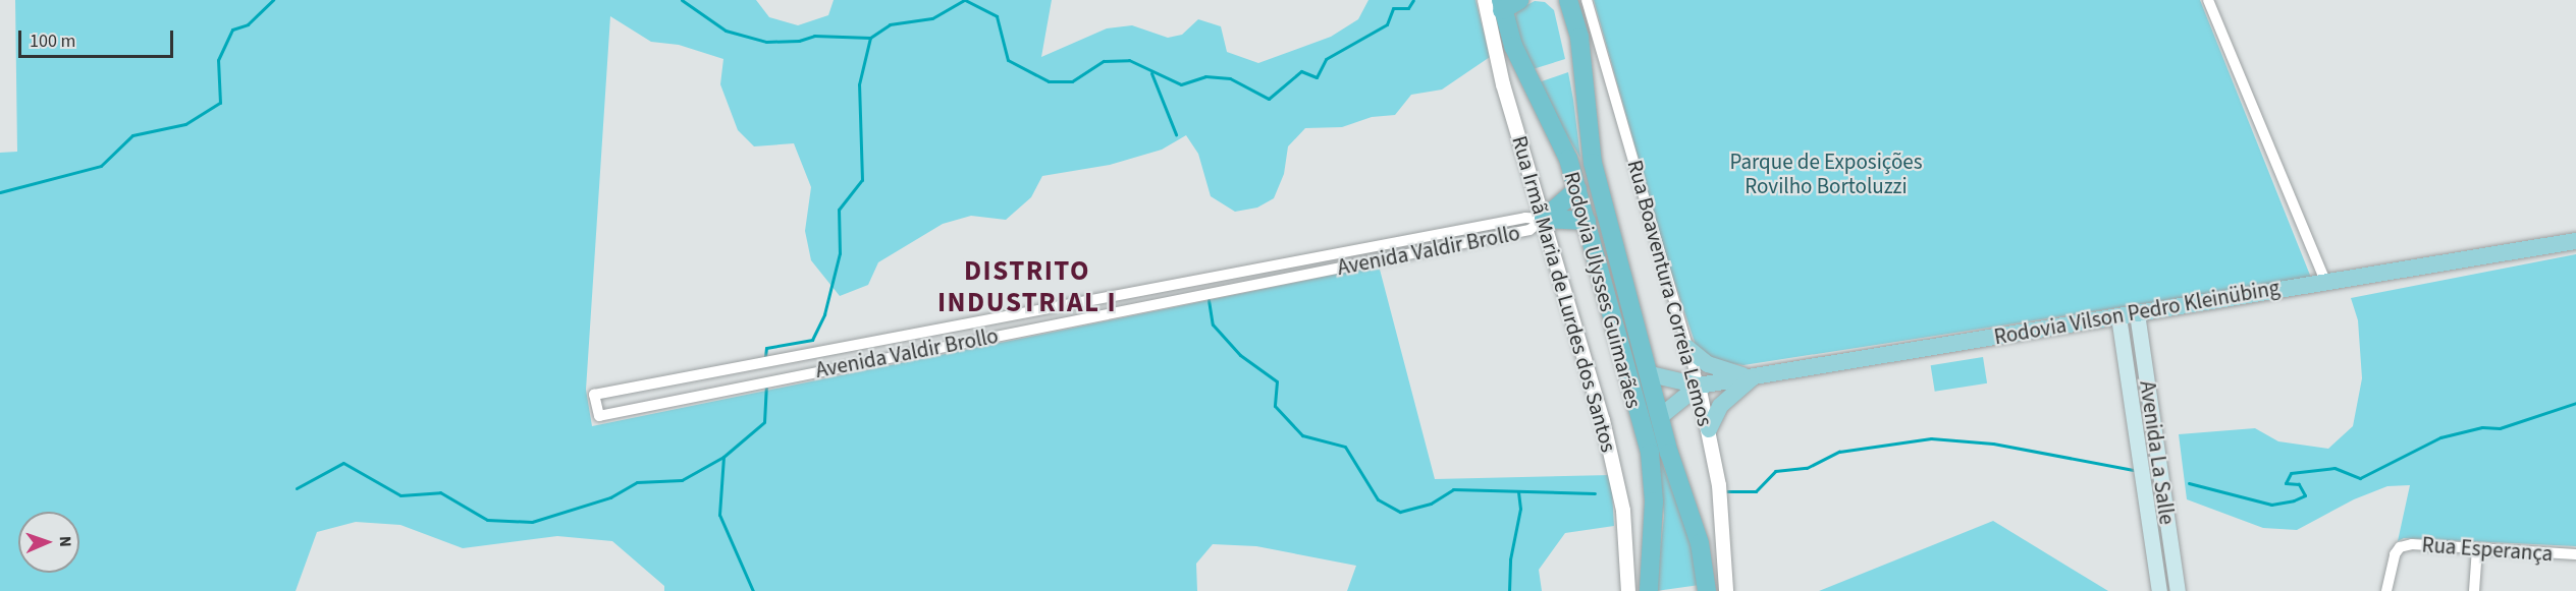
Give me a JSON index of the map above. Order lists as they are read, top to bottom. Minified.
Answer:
{"streets":{"highway":["Rodovia Ulysses Guimarães"],"main road":["Rodovia Vilson Pedro Kleinübing","Avenida La Salle"],"street":["Avenida Valdir Brollo","Rua Boaventura Correia Lemos","Rua Irmã Maria de Lurdes dos Santos","Rua Esperança"]},"crossings":[["Avenida Valdir Brollo","Rua Irmã Maria de Lurdes dos Santos"],["Rodovia Ulysses Guimarães","Rua Boaventura Correia Lemos"],["Rodovia Ulysses Guimarães","Rodovia Vilson Pedro Kleinübing"],["Rua Boaventura Correia Lemos","Rodovia Vilson Pedro Kleinübing"],["Rodovia Vilson Pedro Kleinübing","Avenida La Salle"]],"districts":["DISTRITO INDUSTRIAL I"],"parks":["Parque de Exposições Rovilho Bortoluzzi"],"scale_bar":"100 m","north":"right"}
